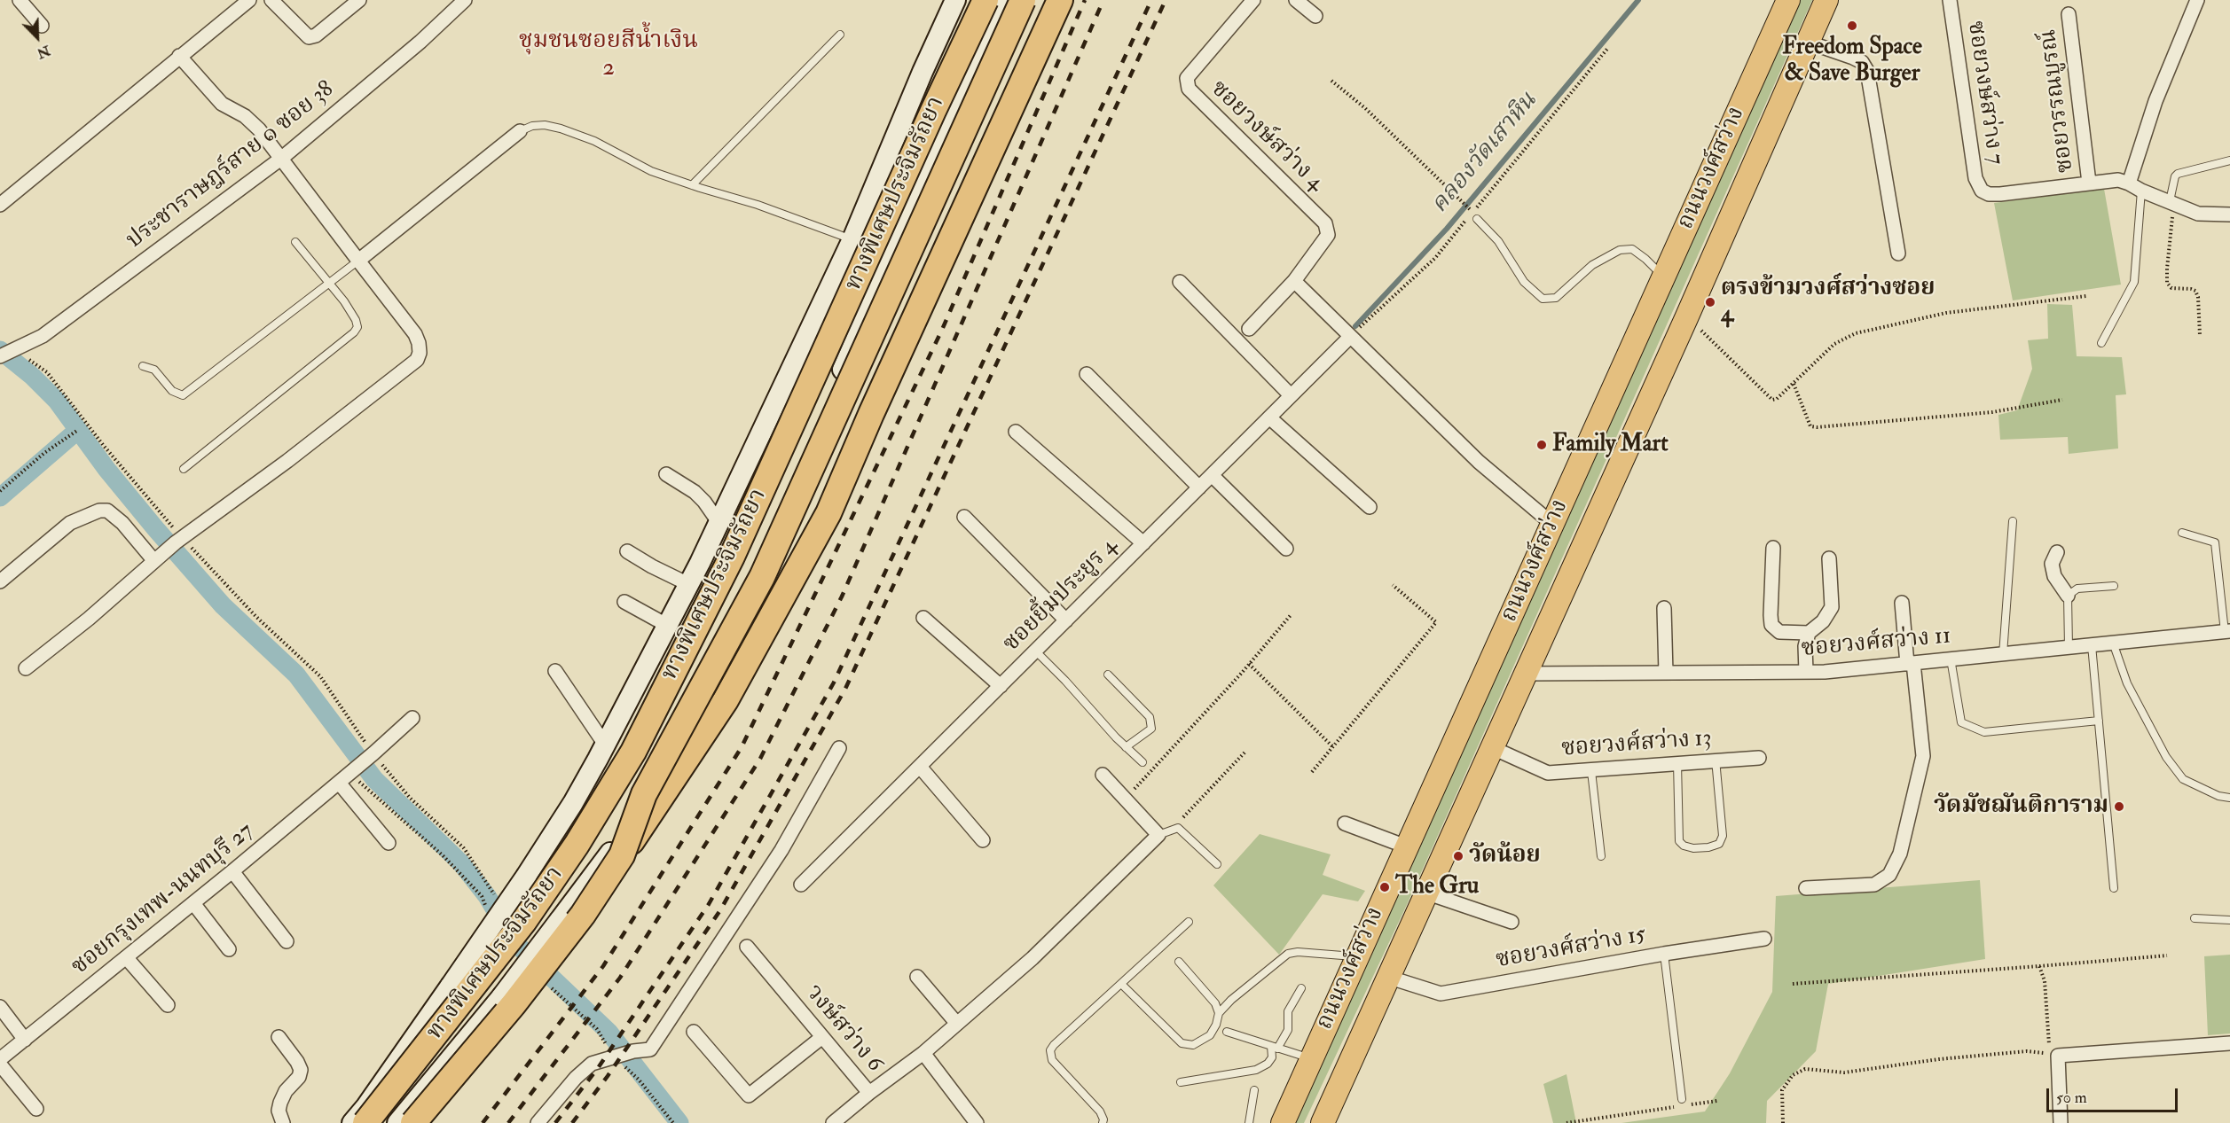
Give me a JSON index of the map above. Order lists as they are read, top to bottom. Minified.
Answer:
{"streets":{"highway":["ทางพิเศษประจิมรัถยา"],"main road":["ถนนวงศ์สว่าง"],"street":["ซอยวงษ์สว่าง 7","ซอยวรรณบูรณ์","ซอยวงษ์สว่าง 4","ประชาราษฎร์สาย ๑ ซอย 38","ซอยยิ้มประยูร 4","ซอยวงศ์สว่าง 11","ซอยวงศ์สว่าง 13","ซอยกรุงเทพ-นนทบุรี 27","ซอยวงศ์สว่าง 15","วงษ์สว่าง 6"]},"crossings":[["ซอยวงษ์สว่าง 7","ซอยวรรณบูรณ์"],["ถนนวงศ์สว่าง","ซอยวงศ์สว่าง 11"],["ถนนวงศ์สว่าง","ซอยวงศ์สว่าง 13"],["ถนนวงศ์สว่าง","ซอยวงศ์สว่าง 15"]],"districts":["ชุมชนซอยสีน้ำเงิน 2"],"water":["คลองวัดเสาหิน"],"places":["Freedom Space & Save Burger","ตรงข้ามวงศ์สว่างซอย 4","Family Mart","วัดมัชฌันติการาม","วัดน้อย","The Gru"],"scale_bar":"50 m","north":"bottom right"}
